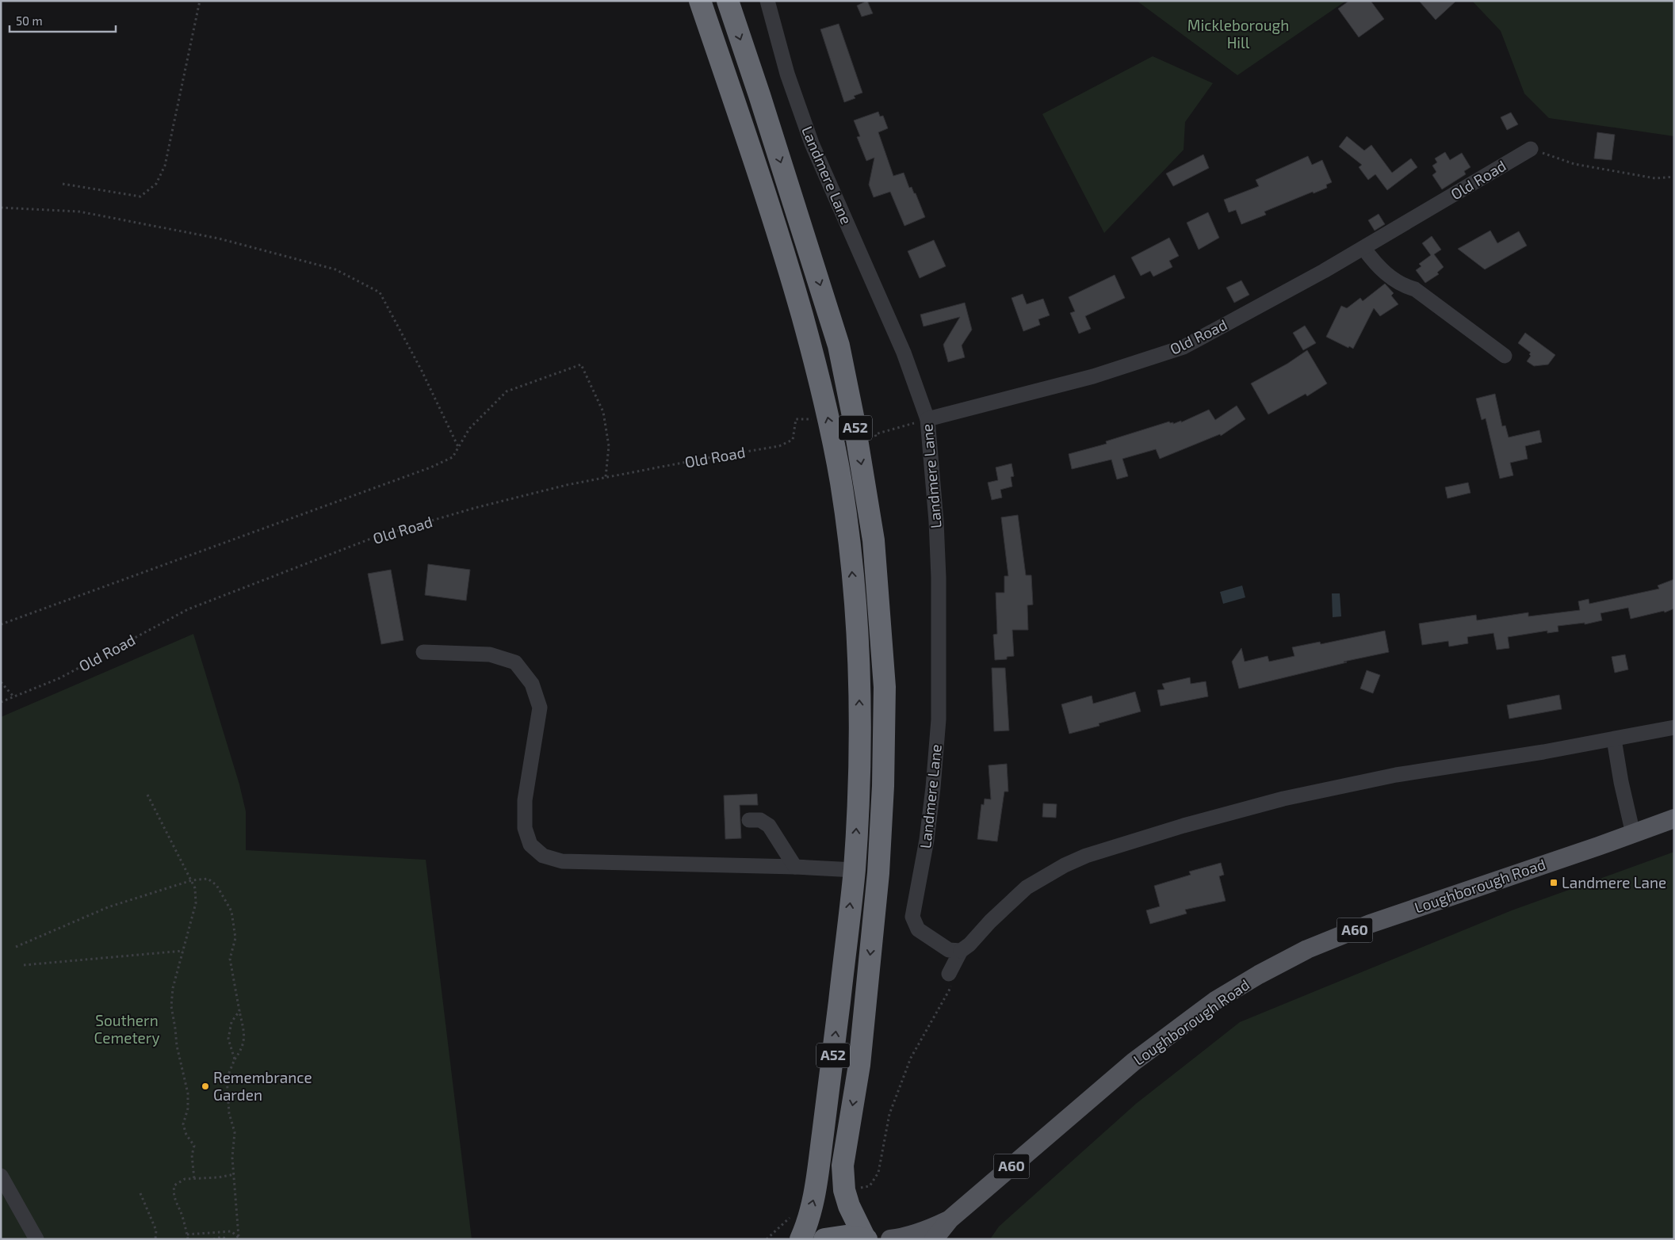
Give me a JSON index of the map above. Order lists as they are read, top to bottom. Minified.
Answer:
{"streets":{"highway":["A52"],"main road":["Loughborough Road","A60"],"street":["Landmere Lane","Old Road"]},"crossings":[["Landmere Lane","Old Road"]],"parks":["Mickleborough Hill","Southern Cemetery"],"places":{"transit":["Landmere Lane"],"other":["Remembrance Garden"]},"scale_bar":"50 m"}
